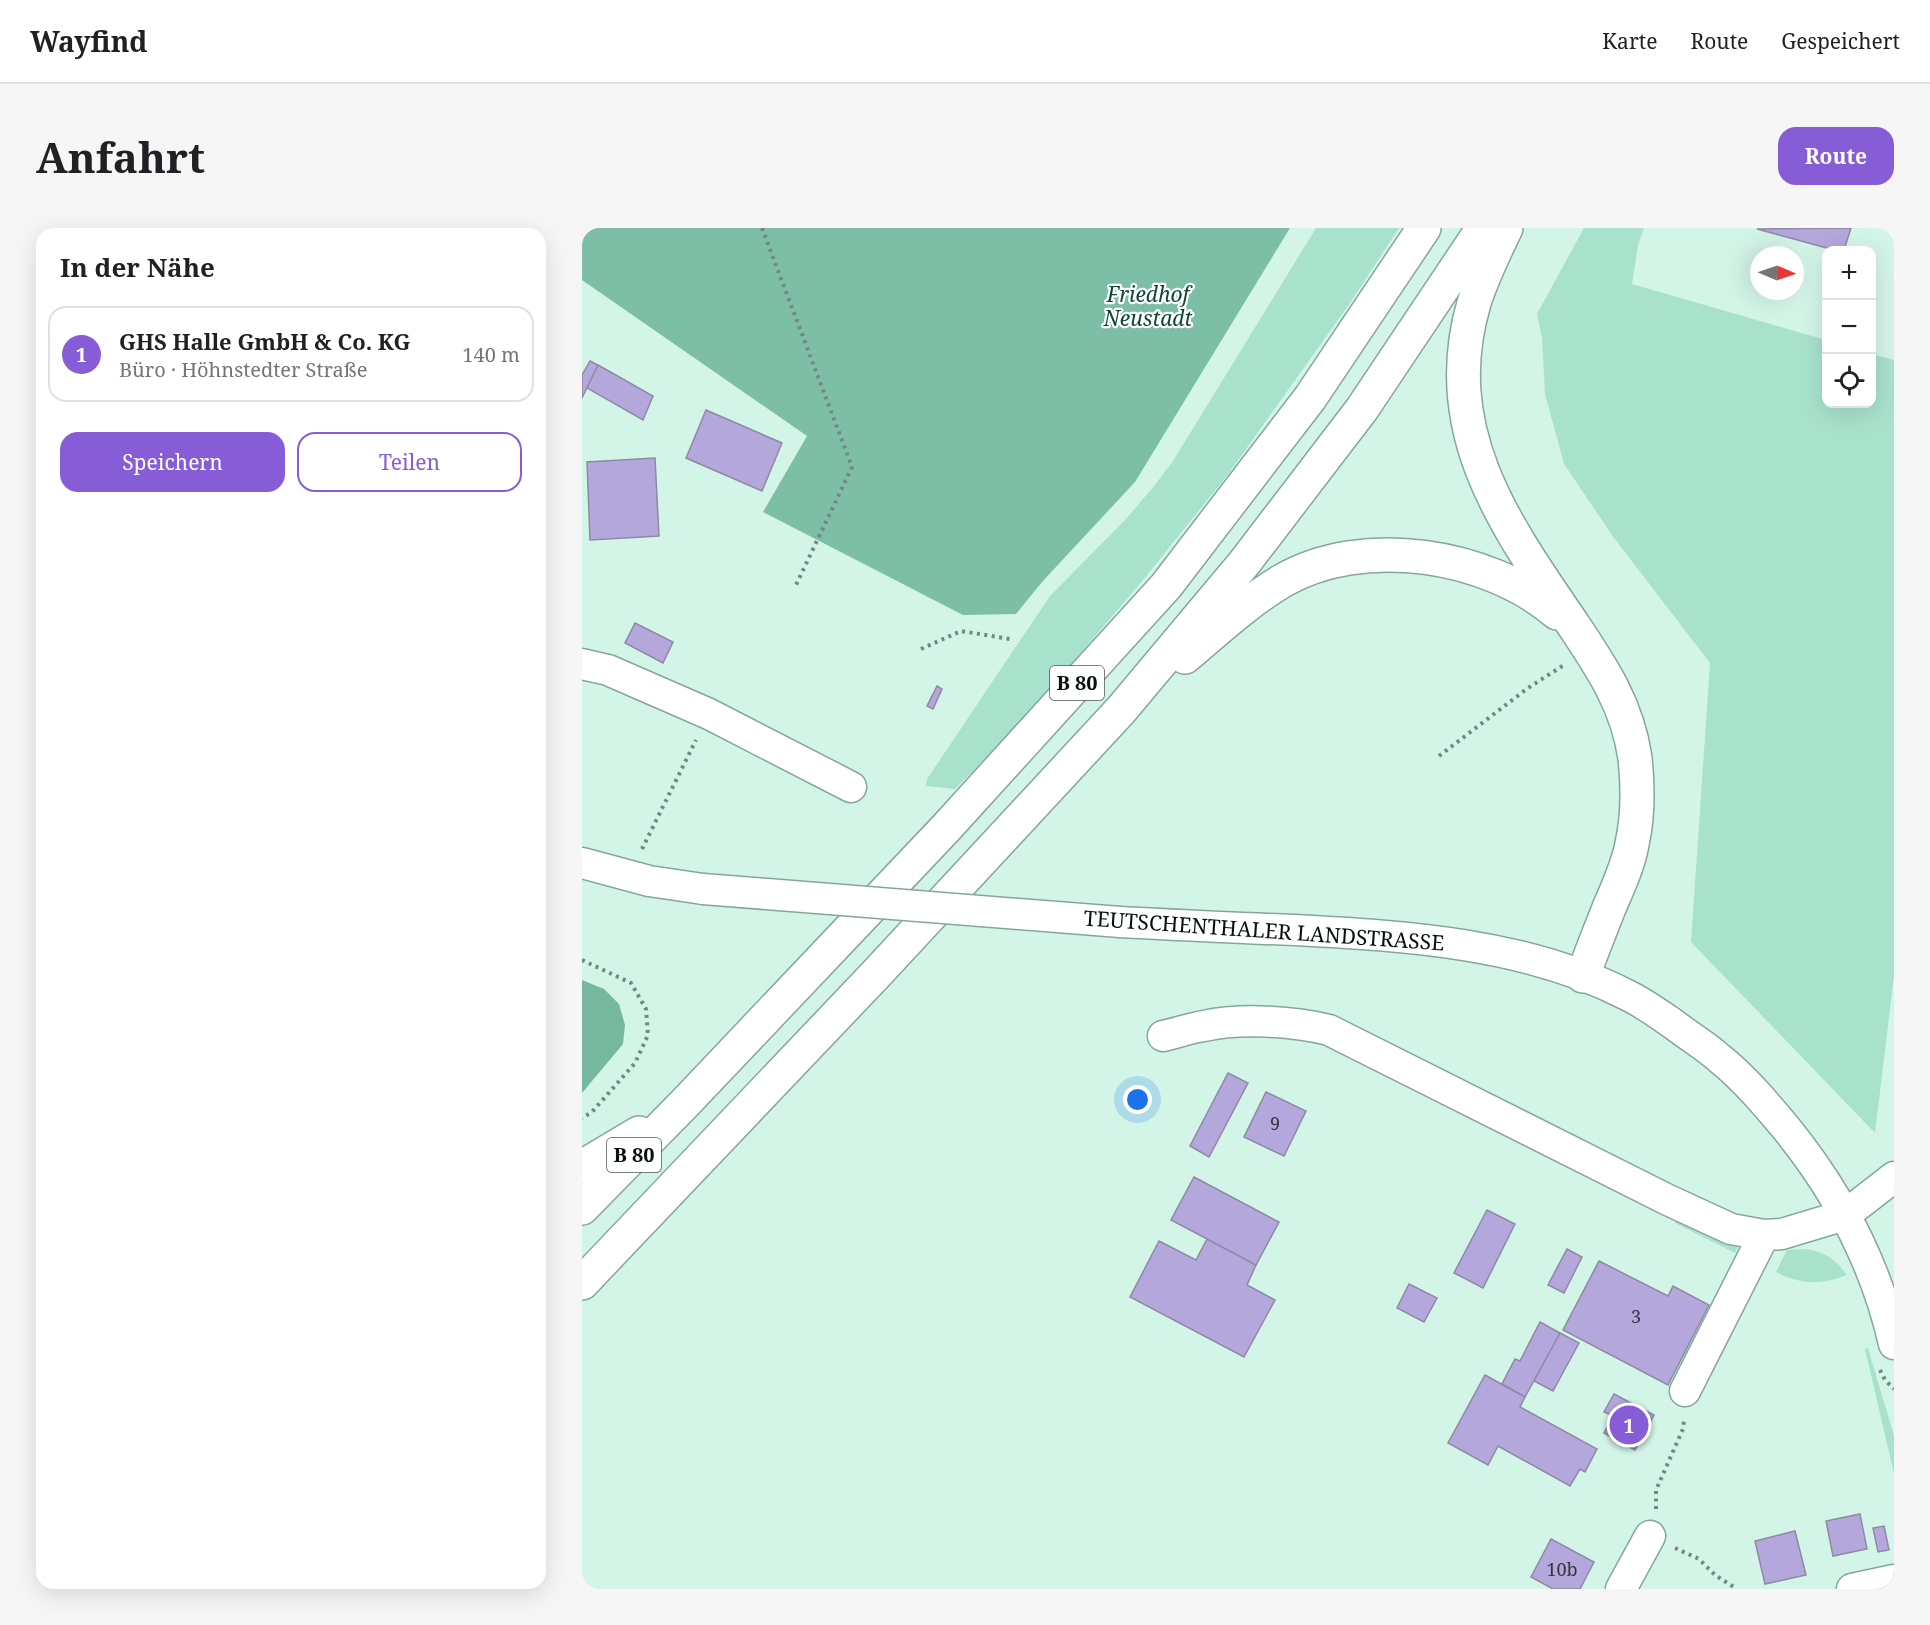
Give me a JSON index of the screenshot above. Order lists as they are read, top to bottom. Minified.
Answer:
{"streets":{"highway":["B 80"],"street":["TEUTSCHENTHALER LANDSTRASSE"]},"parks":["Friedhof Neustadt"],"house_numbers":["9","3","10b"],"north":"right","page":{"header":"Wayfind","nav":["Karte","Route","Gespeichert"],"buttons":["Route",["Speichern","Teilen"]],"title":"Anfahrt","heading":"In der Nähe","map_buttons":["+","−"],"list":[{"mark":"1","name":"GHS Halle GmbH & Co. KG","note":"Büro · Höhnstedter Straße","value":"140 m"}],"pins":"1"}}
